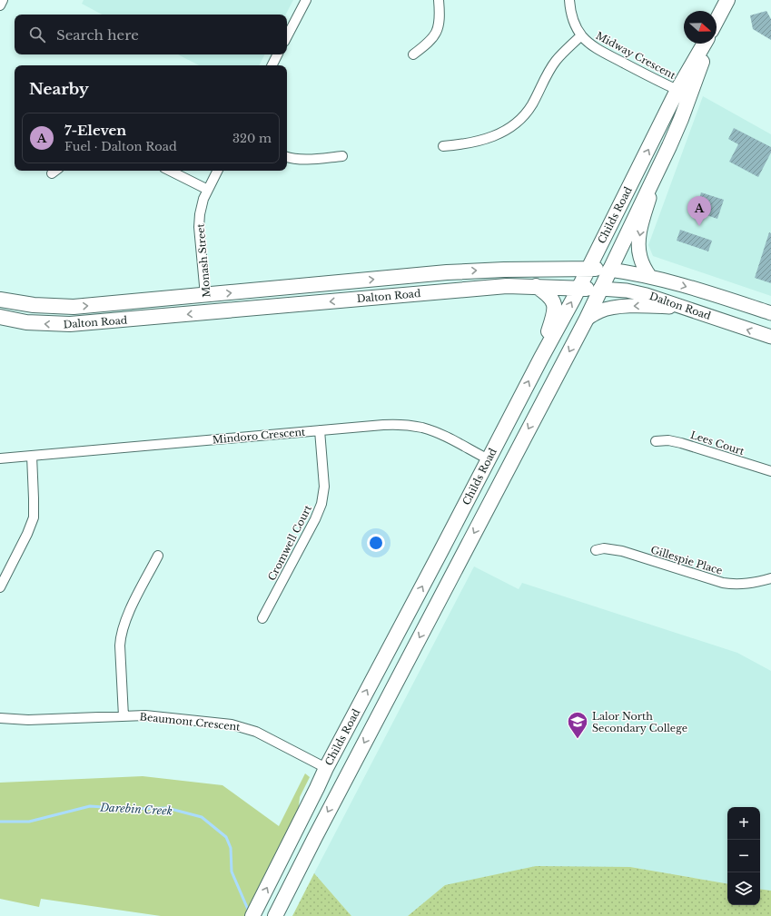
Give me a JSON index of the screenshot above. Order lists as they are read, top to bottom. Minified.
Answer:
{"streets":{"main road":["Childs Road","Monash Street","Dalton Road","Mindoro Crescent","Beaumont Crescent"],"street":["Midway Crescent","Lees Court","Cromwell Court","Gillespie Place"]},"crossings":[["Midway Crescent","Childs Road"],["Childs Road","Dalton Road"],["Childs Road","Mindoro Crescent"],["Childs Road","Beaumont Crescent"],["Monash Street","Dalton Road"],["Mindoro Crescent","Cromwell Court"]],"water":["Darebin Creek"],"places":{"school or university":["Lalor North Secondary College"]},"north":"right","page":{"search":"Search here","heading":"Nearby","list":[{"mark":"A","name":"7-Eleven","note":"Fuel · Dalton Road","value":"320 m"}],"pins":"A","map_buttons":["+","−"]}}
